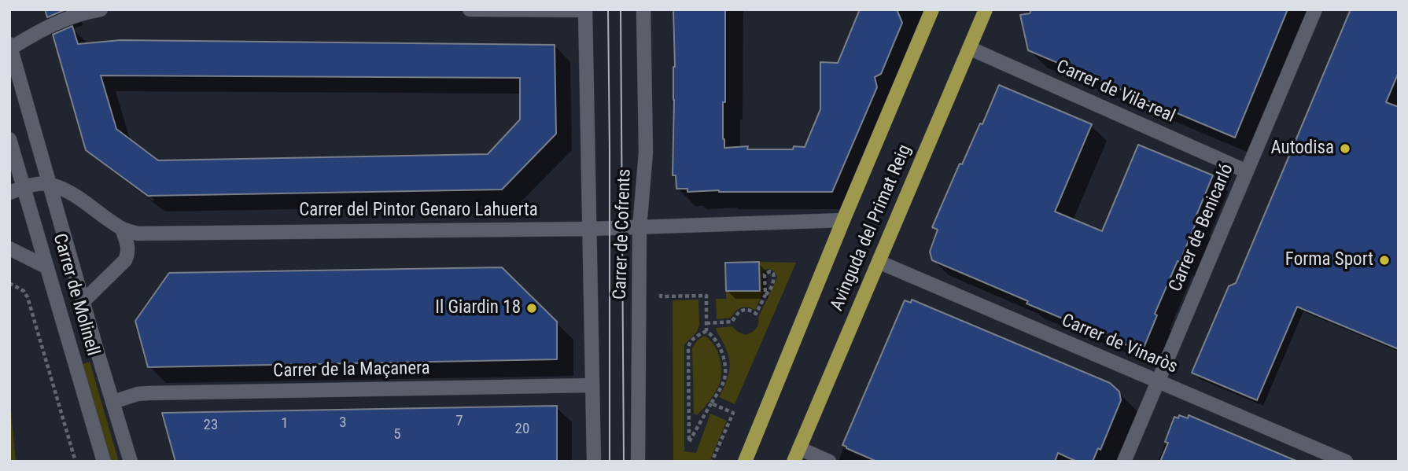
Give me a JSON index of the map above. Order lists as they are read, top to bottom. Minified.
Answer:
{"streets":{"main road":["Avinguda del Primat Reig"],"street":["Carrer de Vila-real","Carrer del Pintor Genaro Lahuerta","Carrer de Benicarló","Carrer de Cofrents","Carrer de Molinell","Carrer de Vinaròs","Carrer de la Maçanera"]},"crossings":[["Carrer de Vila-real","Avinguda del Primat Reig"],["Carrer de Vila-real","Carrer de Benicarló"],["Carrer del Pintor Genaro Lahuerta","Avinguda del Primat Reig"],["Carrer del Pintor Genaro Lahuerta","Carrer de Cofrents"],["Carrer del Pintor Genaro Lahuerta","Carrer de Molinell"],["Avinguda del Primat Reig","Carrer de Vinaròs"],["Carrer de Benicarló","Carrer de Vinaròs"],["Carrer de Cofrents","Carrer de la Maçanera"],["Carrer de Molinell","Carrer de la Maçanera"]],"places":["Autodisa","Forma Sport","Il Giardin 18"],"house_numbers":["7","3","1","23","20","5"]}
